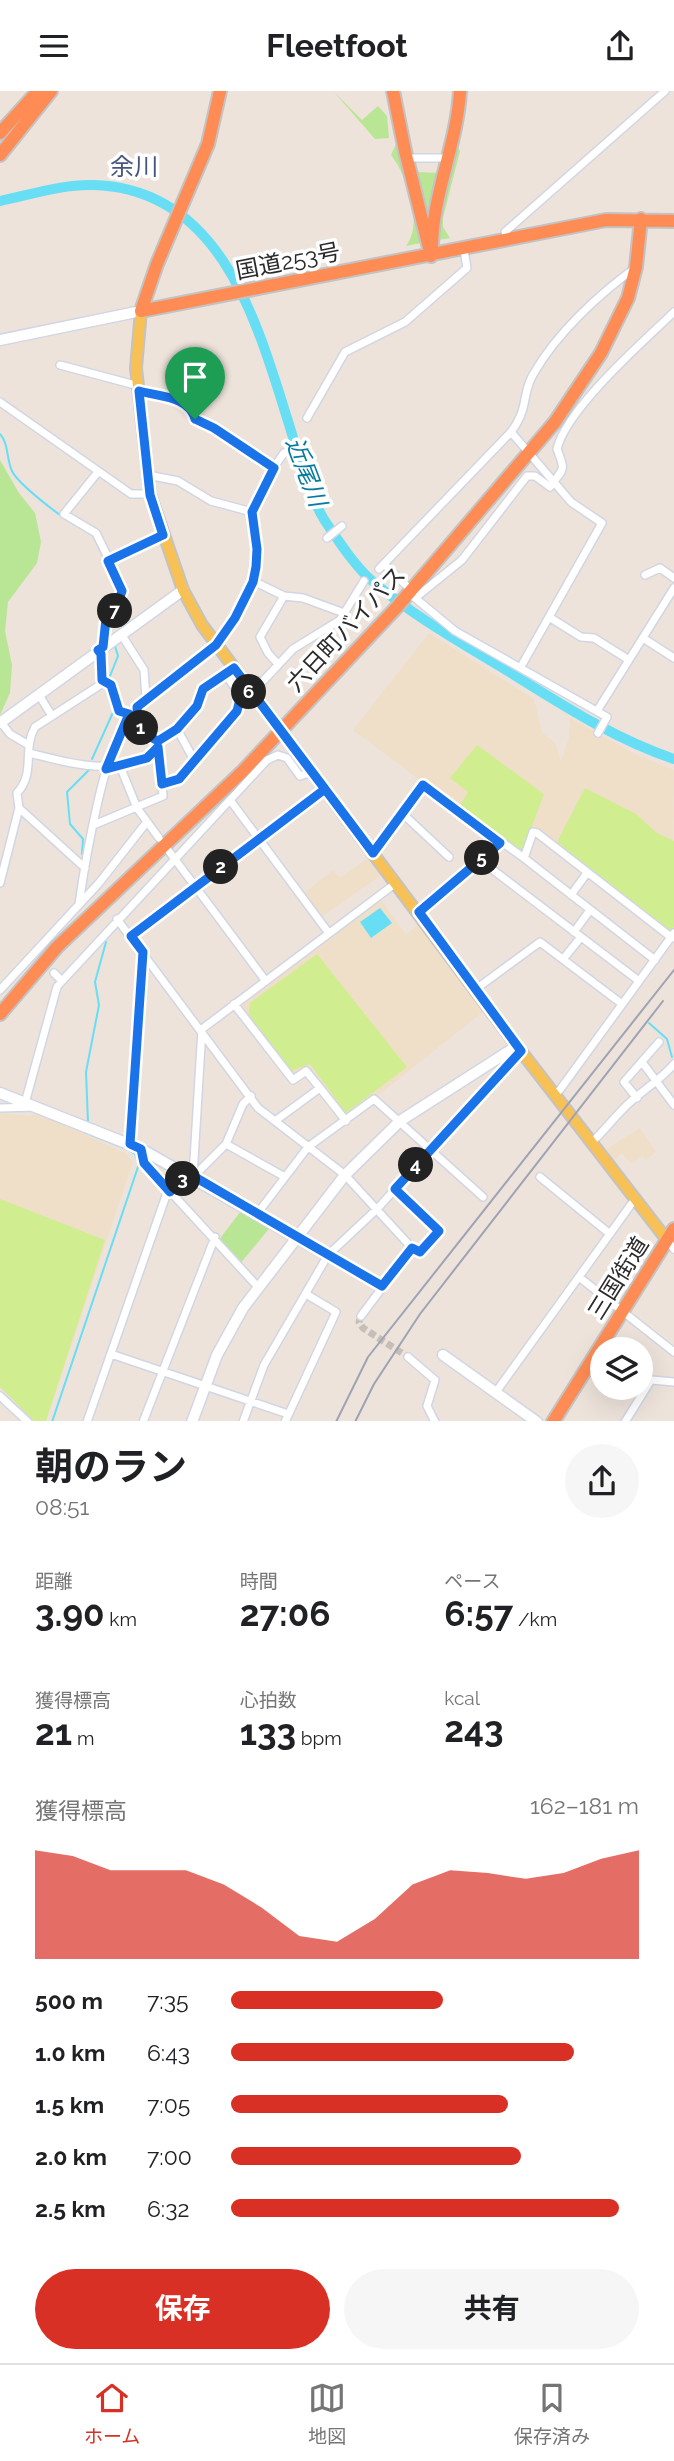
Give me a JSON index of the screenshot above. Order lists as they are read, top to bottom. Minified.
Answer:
{"streets":{"highway":["国道253号","六日町バイパス","三国街道"]},"crossings":[["国道253号","六日町バイパス"]],"districts":["余川"],"water":["近尾川"],"page":{"header":"Fleetfoot","pins":["7","6","1","5","2","4","3"],"heading":["朝のラン","08:51"],"stats":[["距離","3.90 km"],["時間","27:06"],["ペース","6:57 /km"],["獲得標高","21 m"],["心拍数","133 bpm"],["kcal","243"]],"chart":["獲得標高","162–181 m"],"list":[{"name":"500 m","note":"7:35"},{"name":"1.0 km","note":"6:43"},{"name":"1.5 km","note":"7:05"},{"name":"2.0 km","note":"7:00"},{"name":"2.5 km","note":"6:32"}],"buttons":["保存","共有"],"tabs":["ホーム","地図","保存済み"]}}
